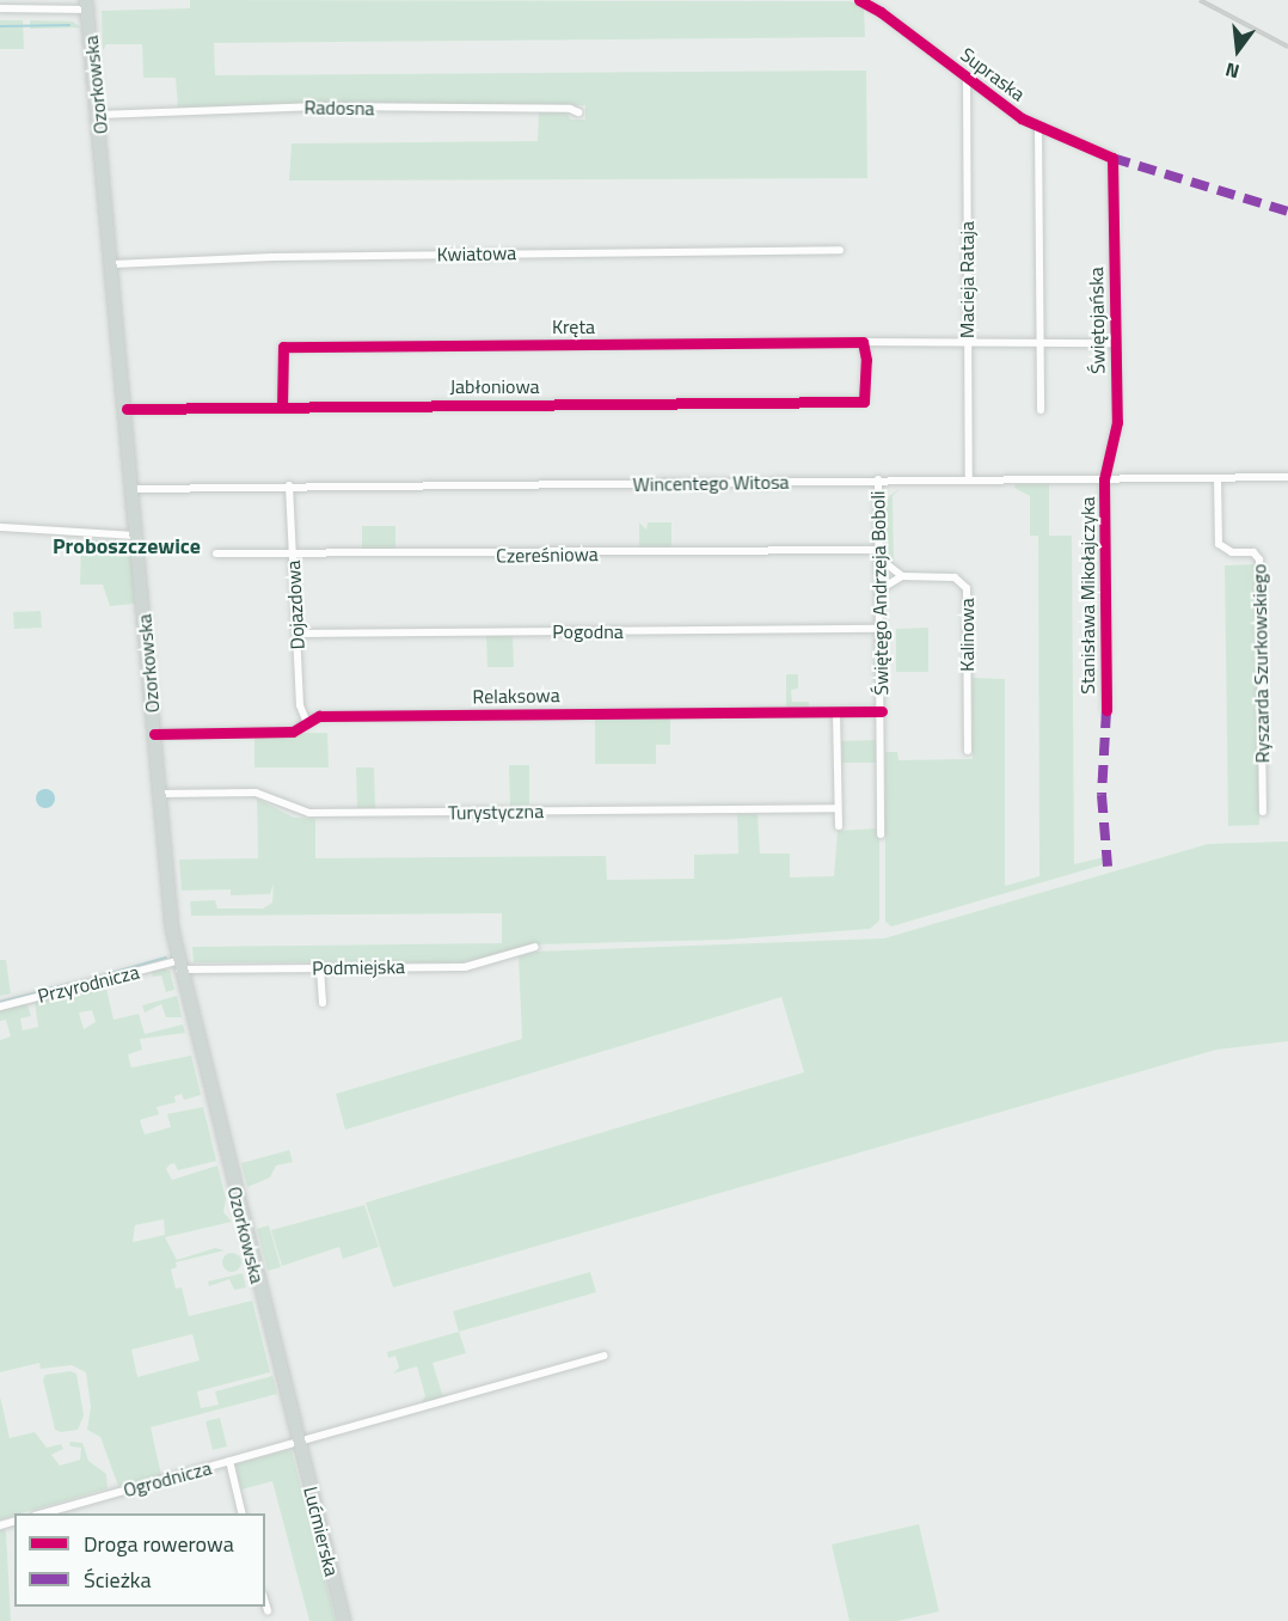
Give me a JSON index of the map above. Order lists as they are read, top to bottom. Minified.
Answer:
{"streets":{"main road":["Ozorkowska","Lućmierska"],"street":["Supraska","Radosna","Kwiatowa","Macieja Rataja","Świętojańska","Kręta","Jabłoniowa","Wincentego Witosa","Czereśniowa","Świętego Andrzeja Boboli","Stanisława Mikołajczyka","Dojazdowa","Pogodna","Kalinowa","Ryszarda Szurkowskiego","Relaksowa","Turystyczna","Podmiejska","Przyrodnicza","Ogrodnicza"]},"crossings":[["Supraska","Macieja Rataja"],["Supraska","Świętojańska"],["Ozorkowska","Radosna"],["Ozorkowska","Kwiatowa"],["Ozorkowska","Jabłoniowa"],["Ozorkowska","Wincentego Witosa"],["Ozorkowska","Relaksowa"],["Ozorkowska","Turystyczna"],["Ozorkowska","Podmiejska"],["Ozorkowska","Przyrodnicza"],["Ozorkowska","Ogrodnicza"],["Ozorkowska","Lućmierska"],["Macieja Rataja","Wincentego Witosa"],["Świętojańska","Wincentego Witosa"],["Świętojańska","Stanisława Mikołajczyka"],["Kręta","Jabłoniowa"],["Wincentego Witosa","Świętego Andrzeja Boboli"],["Wincentego Witosa","Stanisława Mikołajczyka"],["Wincentego Witosa","Dojazdowa"],["Wincentego Witosa","Ryszarda Szurkowskiego"],["Czereśniowa","Świętego Andrzeja Boboli"],["Czereśniowa","Dojazdowa"],["Świętego Andrzeja Boboli","Pogodna"],["Świętego Andrzeja Boboli","Relaksowa"],["Dojazdowa","Pogodna"],["Dojazdowa","Relaksowa"],["Podmiejska","Przyrodnicza"],["Ogrodnicza","Lućmierska"]],"districts":["Proboszczewice"],"legend":["Droga rowerowa","Ścieżka"],"north":"bottom"}
